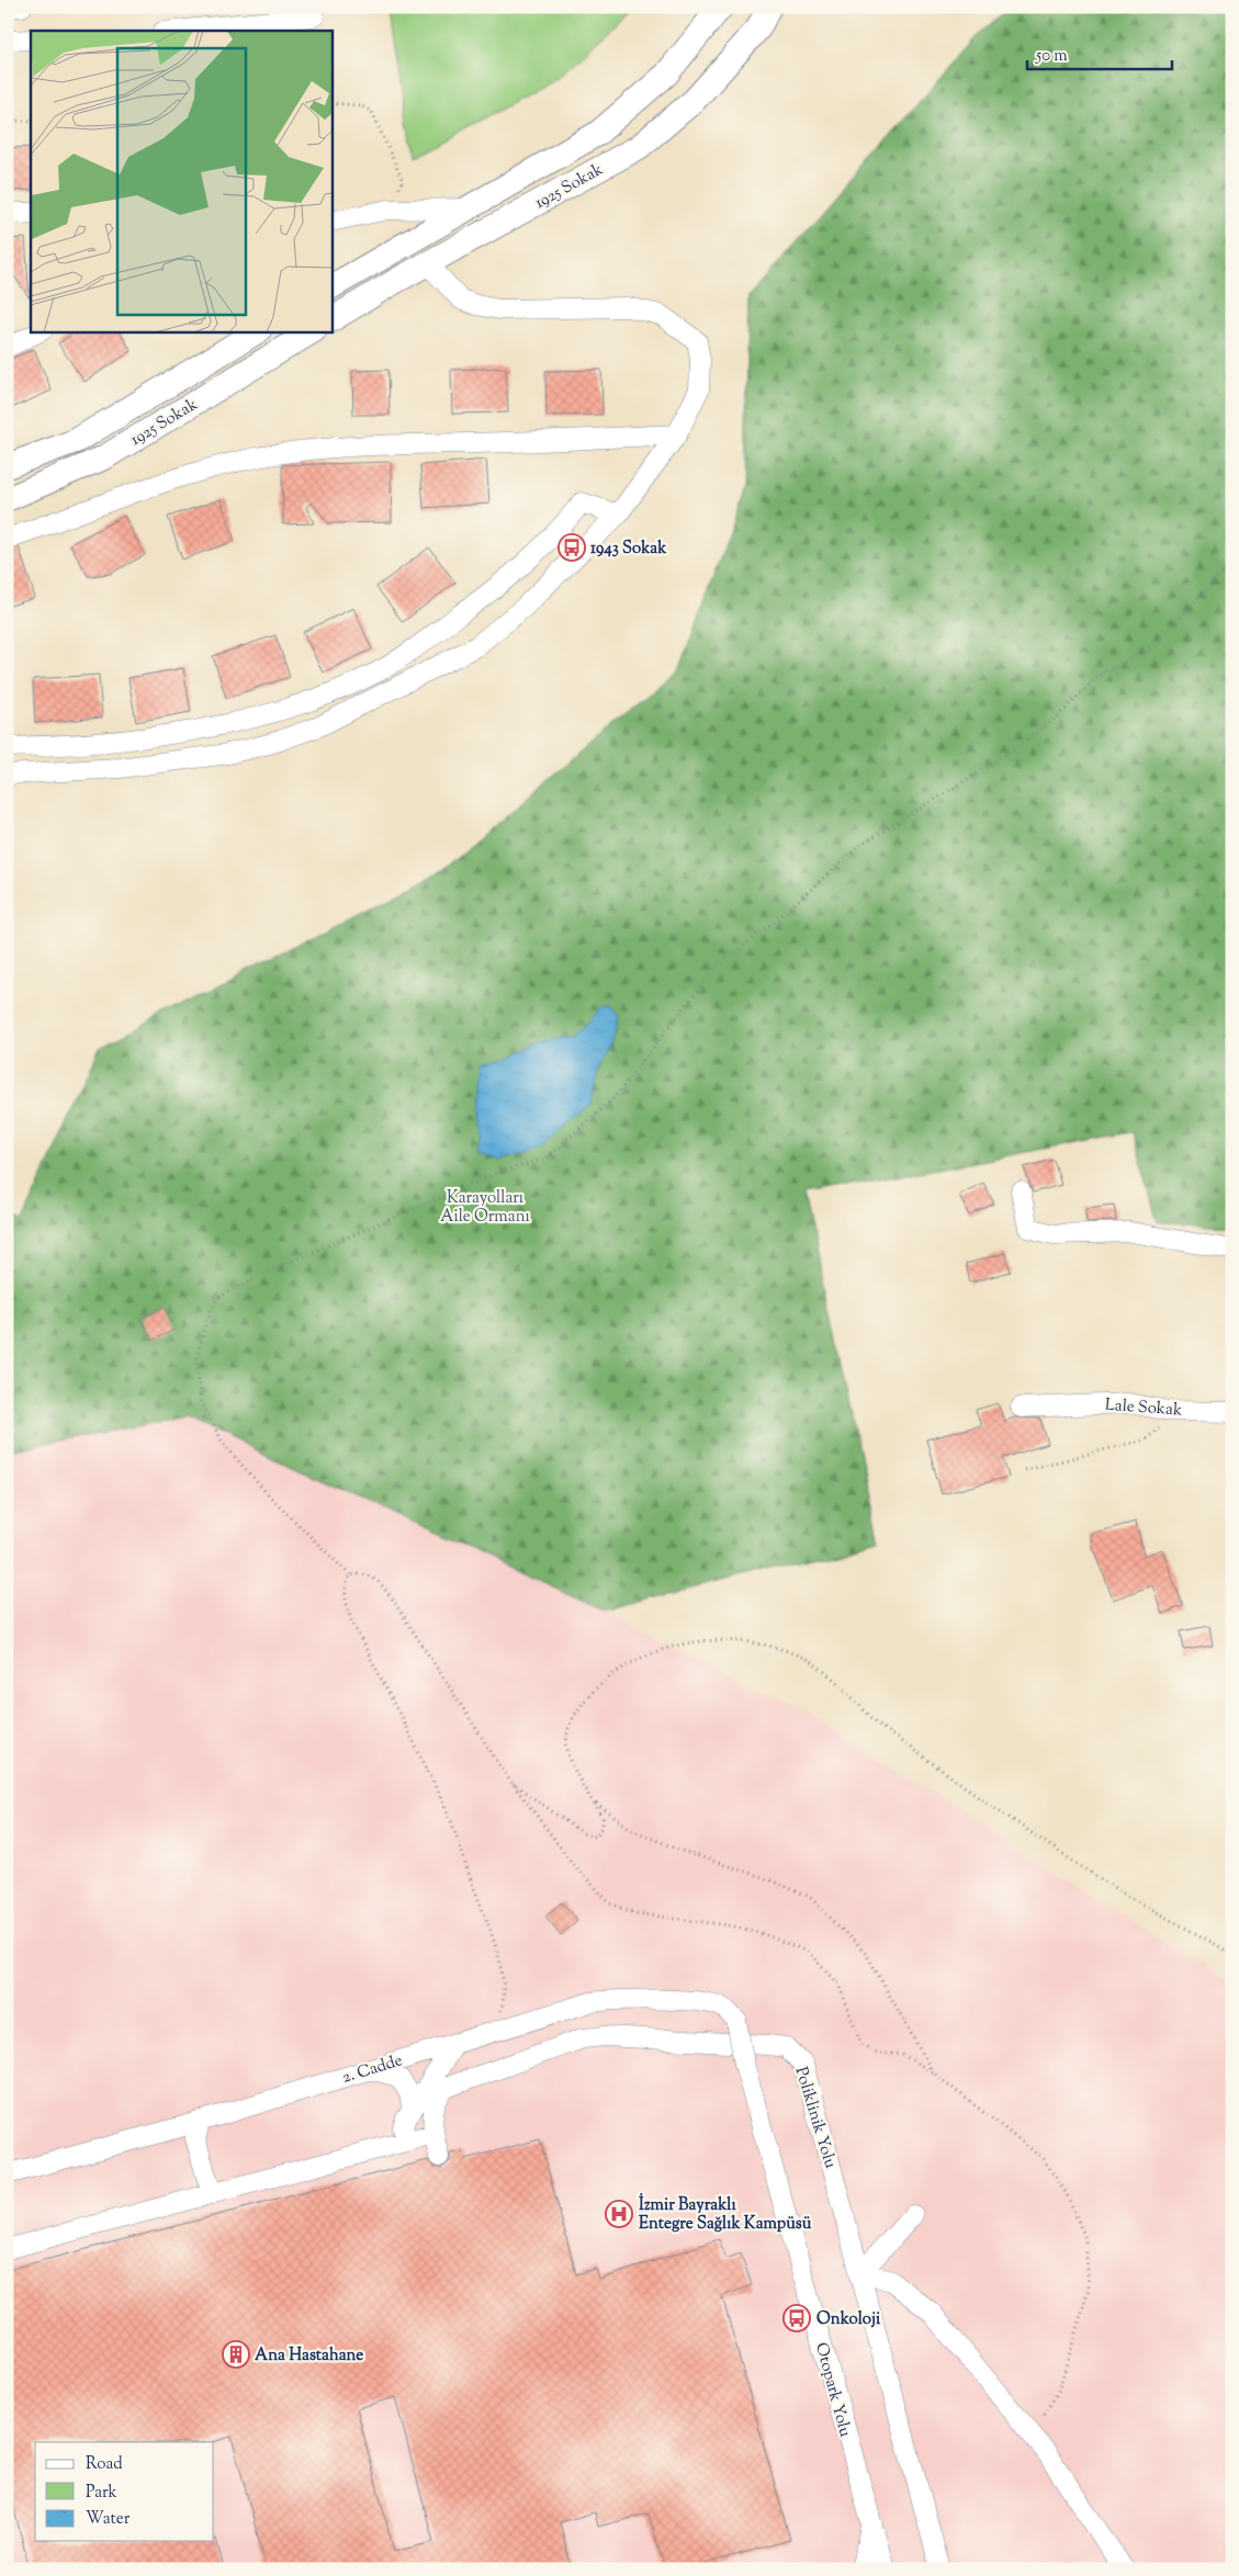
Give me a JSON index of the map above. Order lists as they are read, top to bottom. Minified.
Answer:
{"streets":{"main road":["1925 Sokak"],"street":["Lale Sokak","2. Cadde","Poliklinik Yolu","Otopark Yolu"]},"crossings":[["2. Cadde","Otopark Yolu"]],"parks":["Karayolları Aile Ormanı"],"places":{"bus stop":["1943 Sokak","Onkoloji"],"hospital":["İzmir Bayraklı Entegre Sağlık Kampüsü"],"building":["Ana Hastahane"]},"legend":["Road","Park","Water"],"scale_bar":"50 m"}
